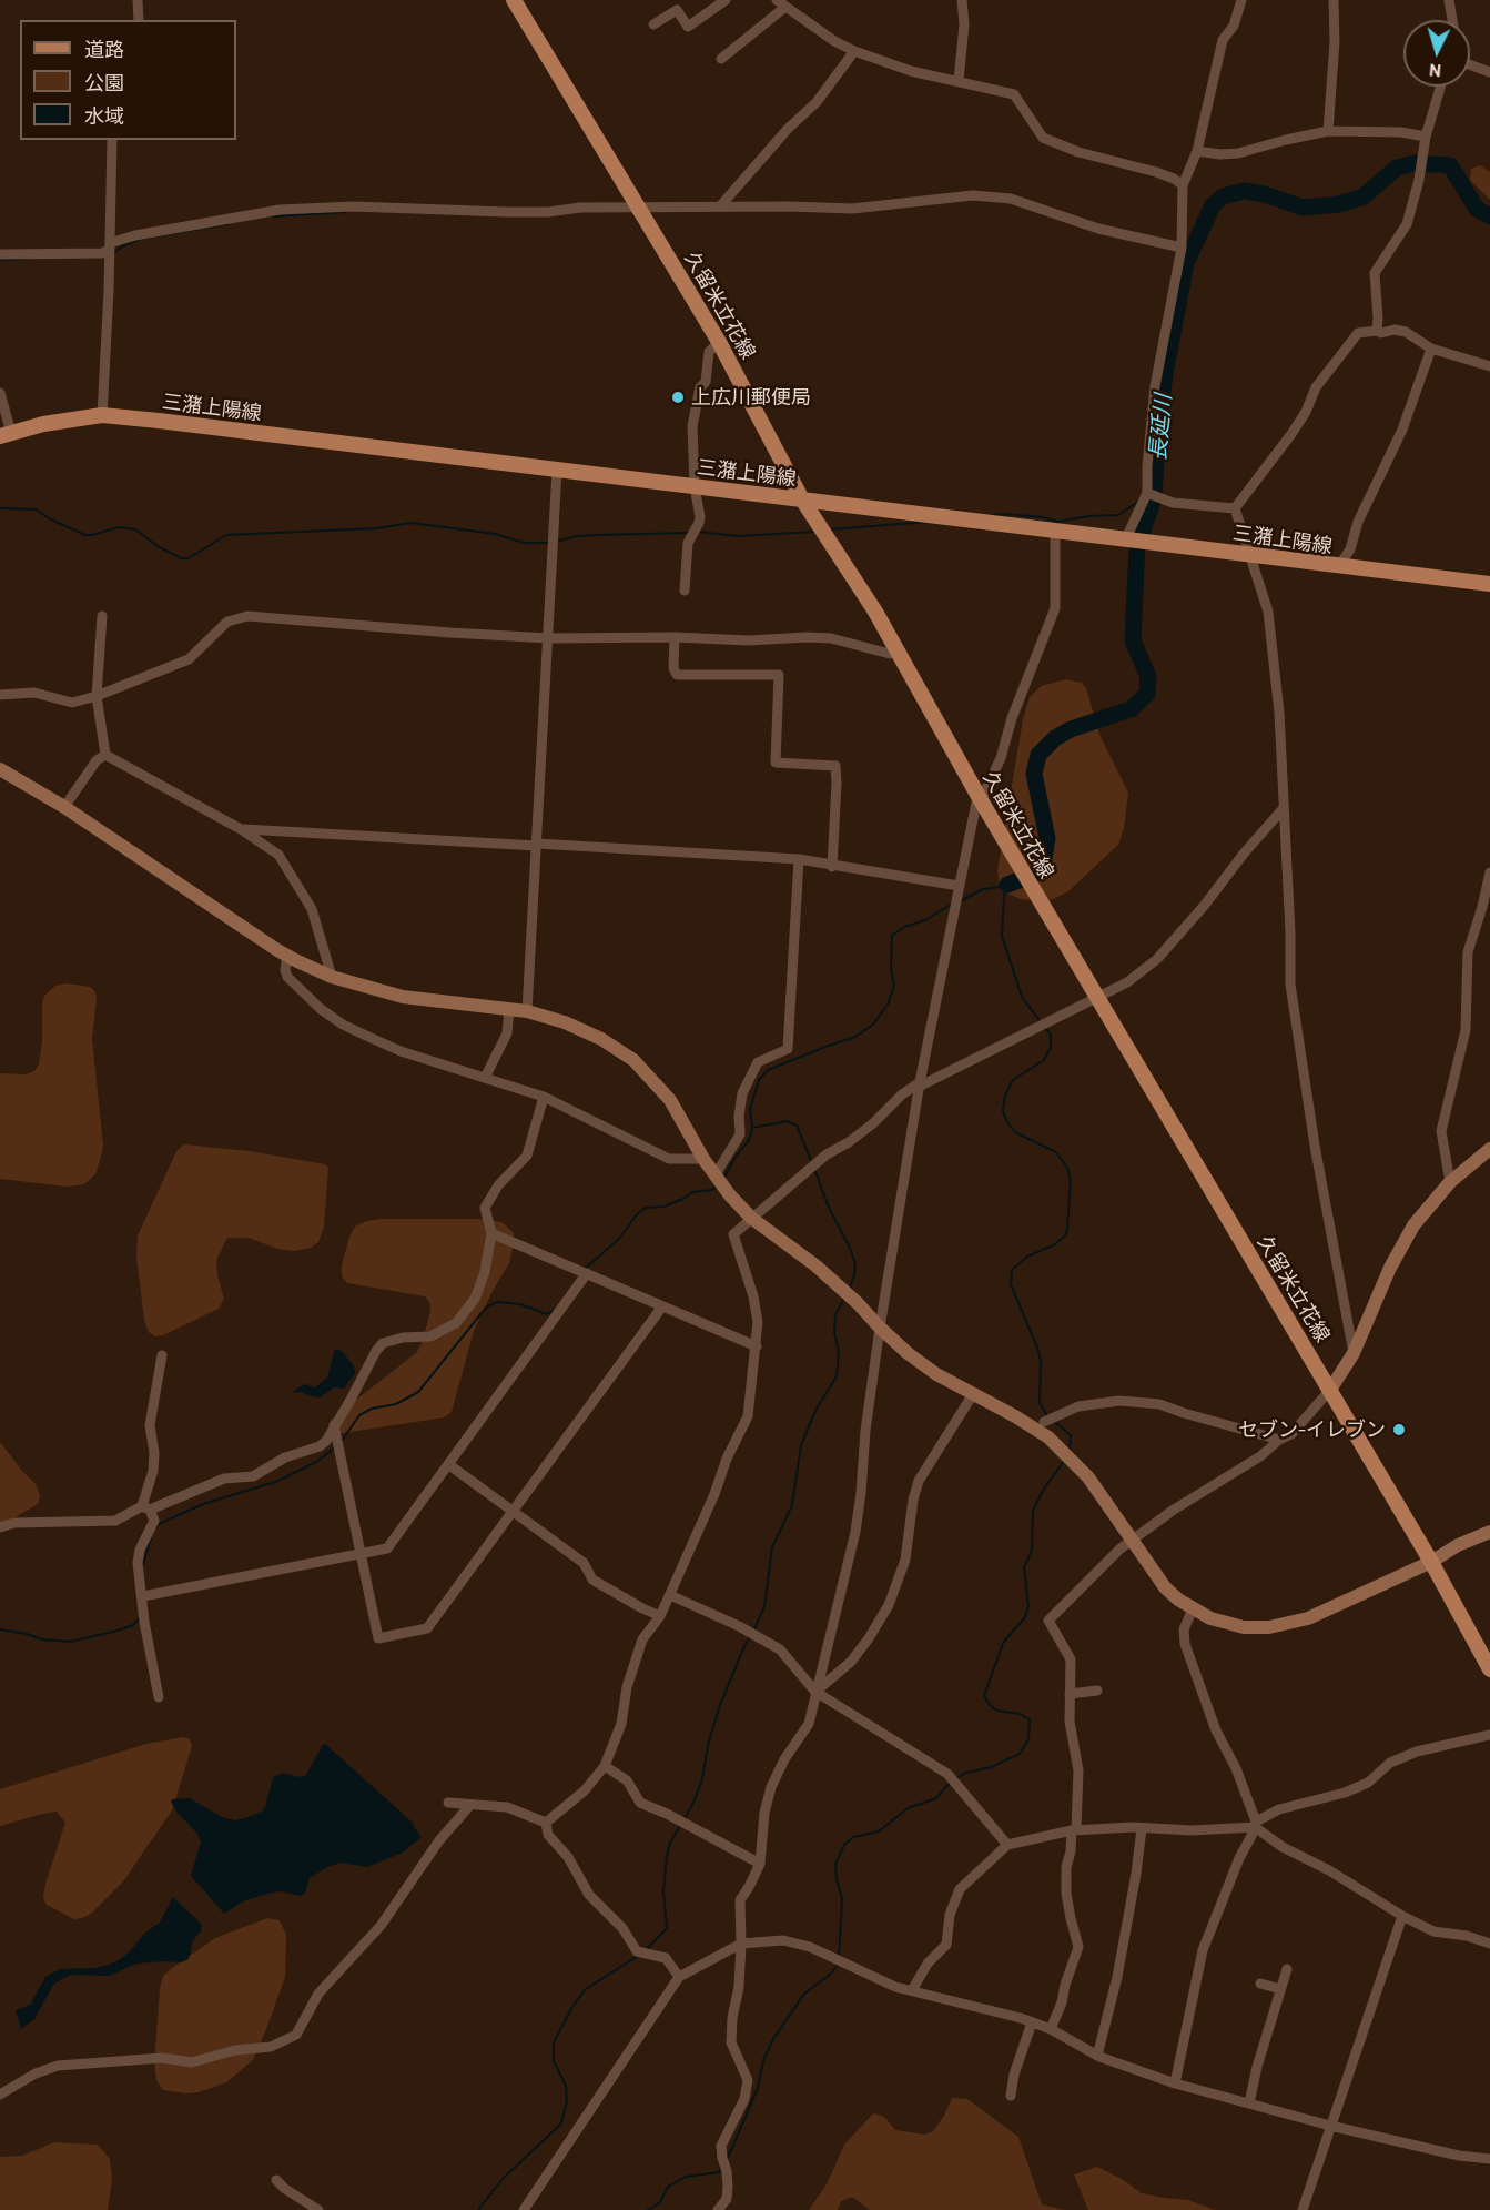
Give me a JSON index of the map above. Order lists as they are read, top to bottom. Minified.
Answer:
{"streets":{"main road":["久留米立花線","三潴上陽線"]},"crossings":[["久留米立花線","三潴上陽線"]],"water":["長延川"],"places":["上広川郵便局","セブン-イレブン"],"legend":["道路","公園","水域"],"north":"bottom"}
